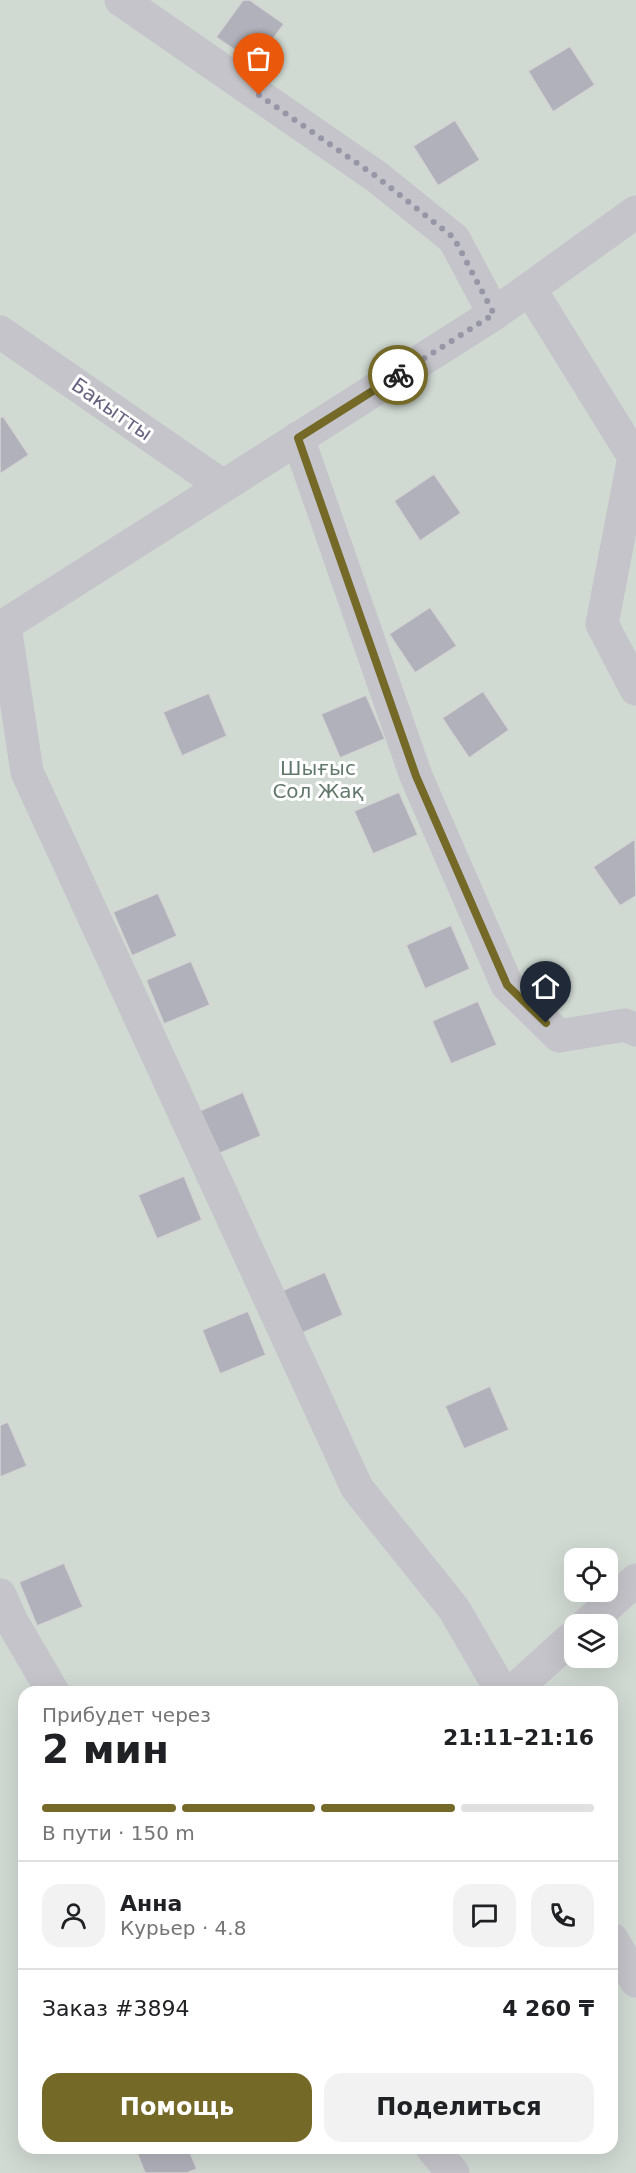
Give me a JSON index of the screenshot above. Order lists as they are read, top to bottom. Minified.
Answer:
{"streets":{"street":["Бакытты"]},"parks":["Шығыс Сол Жақ"],"page":{"heading":["2 мин","Прибудет через","21:11–21:16"],"panel":["Анна","Курьер · 4.8","Заказ #3894","4 260 ₸"],"bar":"В пути · 150 m","buttons":["Помощь","Поделиться"]}}
